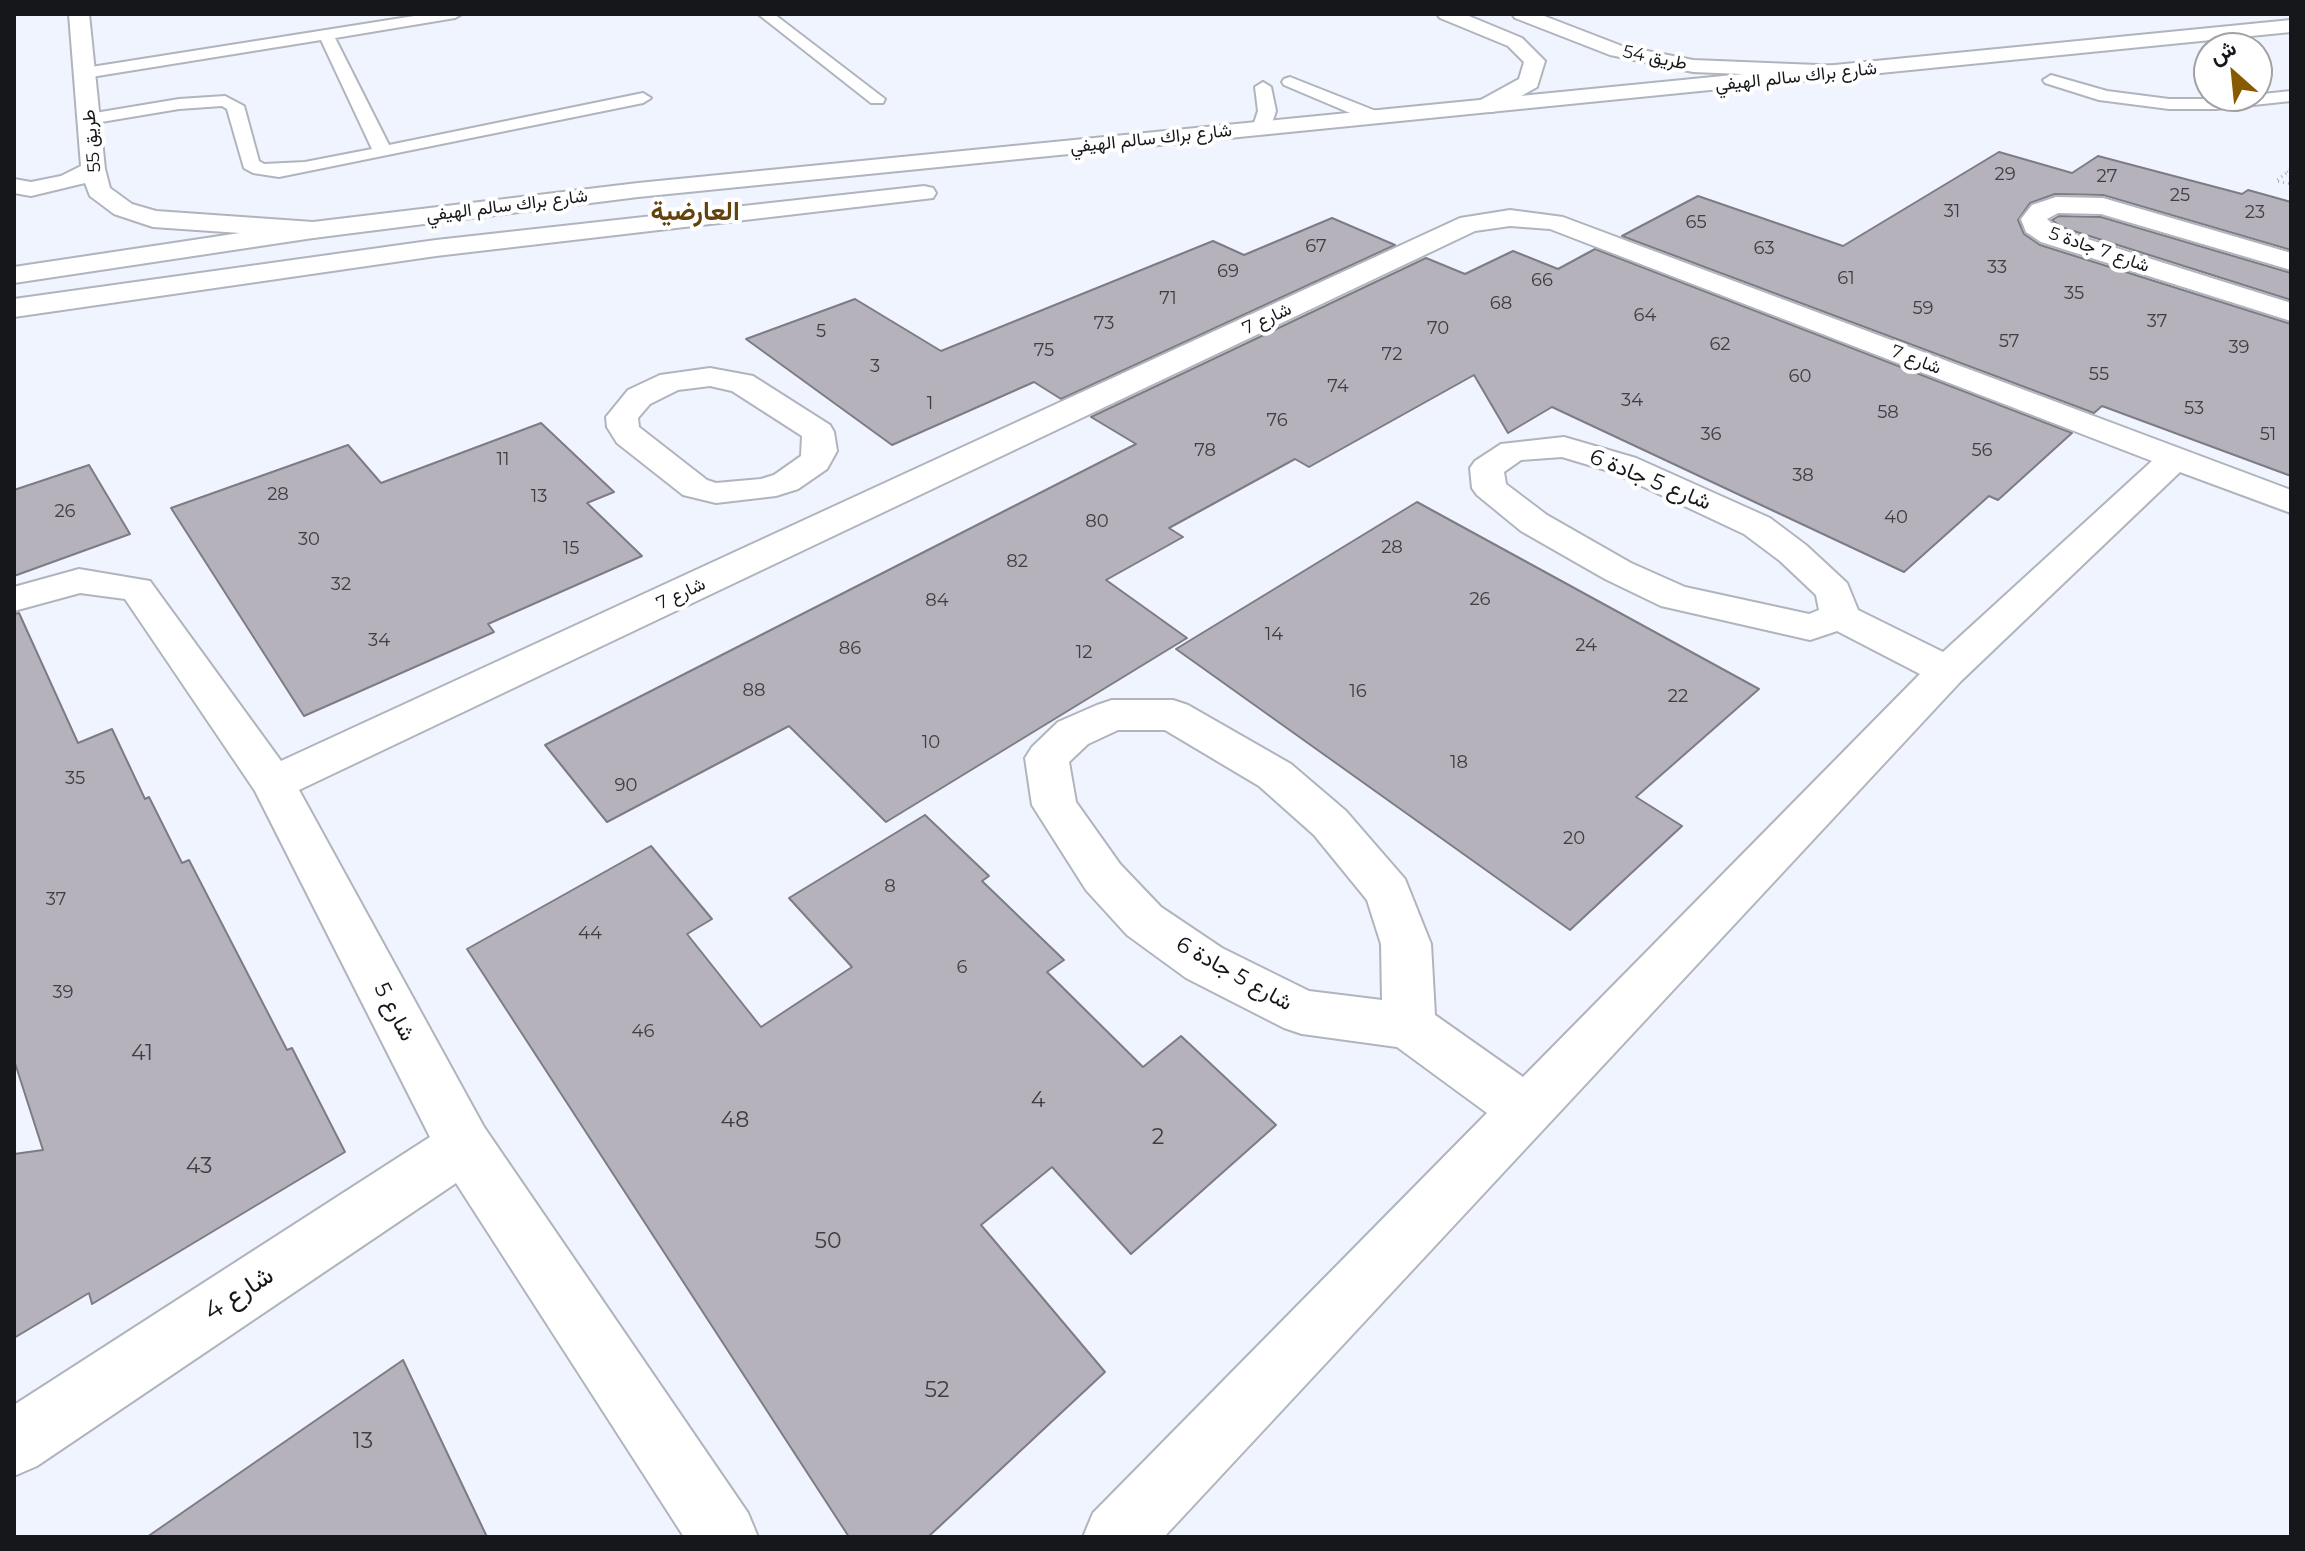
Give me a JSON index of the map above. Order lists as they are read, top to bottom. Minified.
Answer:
{"streets":{"street":["طريق 54","شارع براك سالم الهيفي","طريق 55","شارع 7 جادة 5","شارع 7","شارع 5 جادة 6","شارع 5","شارع 4"]},"crossings":[["طريق 54","شارع براك سالم الهيفي"],["شارع براك سالم الهيفي","طريق 55"],["شارع 7","شارع 5"],["شارع 5","شارع 4"]],"districts":["العارضية"],"house_numbers":["29","27","25","31","23","65","67","63","33","69","61","66","35","71","68","59","64","37","73","70","5","57","62","39","75","72","3","55","60","74","34","1","53","58","76","36","51","78","56","11","38","28","13","26","40","80","30","28","15","82","32","26","84","14","34","24","86","12","88","16","22","10","18","35","90","20","8","37","44","6","39","46","41","4","48","2","43","50","52","13"],"north":"top left"}
